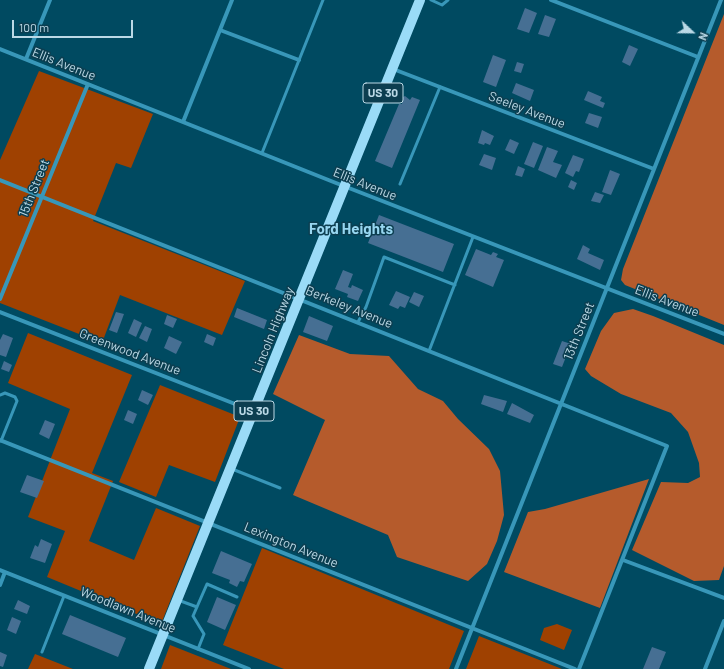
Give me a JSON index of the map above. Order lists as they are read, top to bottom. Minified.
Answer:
{"streets":{"main road":["US 30","Lincoln Highway"],"street":["Ellis Avenue","Seeley Avenue","15th Street","Berkeley Avenue","13th Street","Greenwood Avenue","Lexington Avenue","Woodlawn Avenue"]},"crossings":[["Ellis Avenue","15th Street"],["Ellis Avenue","Lincoln Highway"],["Ellis Avenue","13th Street"],["Seeley Avenue","Lincoln Highway"],["Seeley Avenue","13th Street"],["15th Street","Berkeley Avenue"],["Berkeley Avenue","Lincoln Highway"],["Berkeley Avenue","13th Street"],["Lincoln Highway","Greenwood Avenue"],["Lincoln Highway","Lexington Avenue"],["Lincoln Highway","Woodlawn Avenue"],["13th Street","Lexington Avenue"]],"districts":["Ford Heights"],"scale_bar":"100 m","north":"right"}
